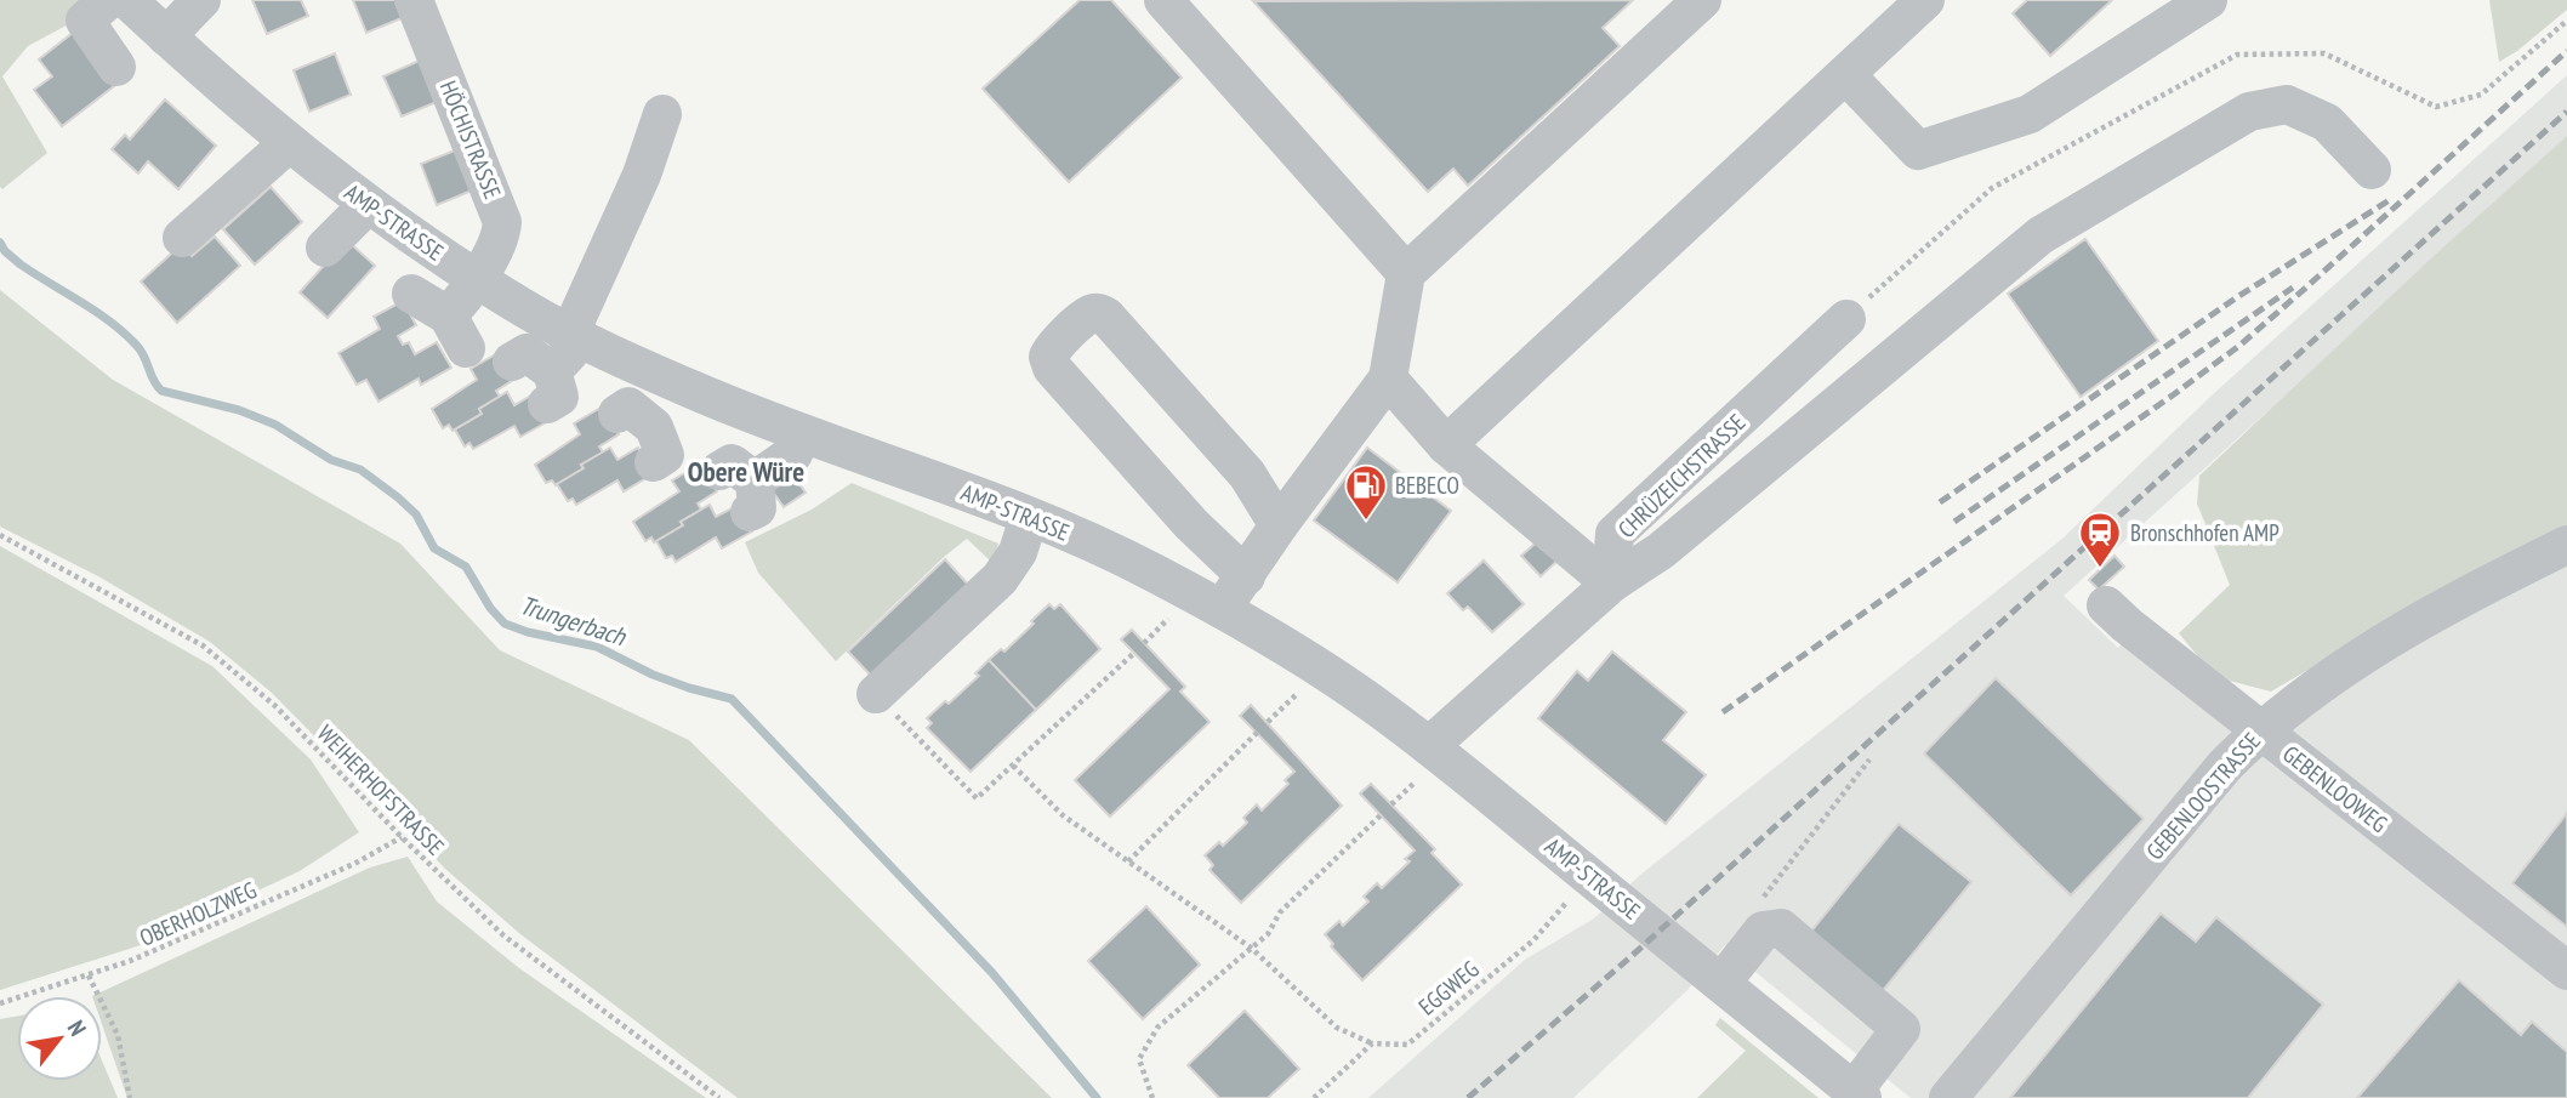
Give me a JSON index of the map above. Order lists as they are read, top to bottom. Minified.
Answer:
{"streets":{"street":["HÖCHISTRASSE","AMP-STRASSE","CHRÜZEICHSTRASSE","GEBENLOOWEG","GEBENLOOSTRASSE"],"path":["WEIHERHOFSTRASSE","OBERHOLZWEG","EGGWEG"]},"crossings":[["HÖCHISTRASSE","AMP-STRASSE"],["AMP-STRASSE","EGGWEG"],["GEBENLOOWEG","GEBENLOOSTRASSE"],["WEIHERHOFSTRASSE","OBERHOLZWEG"]],"districts":["Obere Würe"],"water":["Trungerbach"],"places":{"fuel station":["BEBECO"],"station":["Bronschhofen AMP"]},"north":"top right"}
